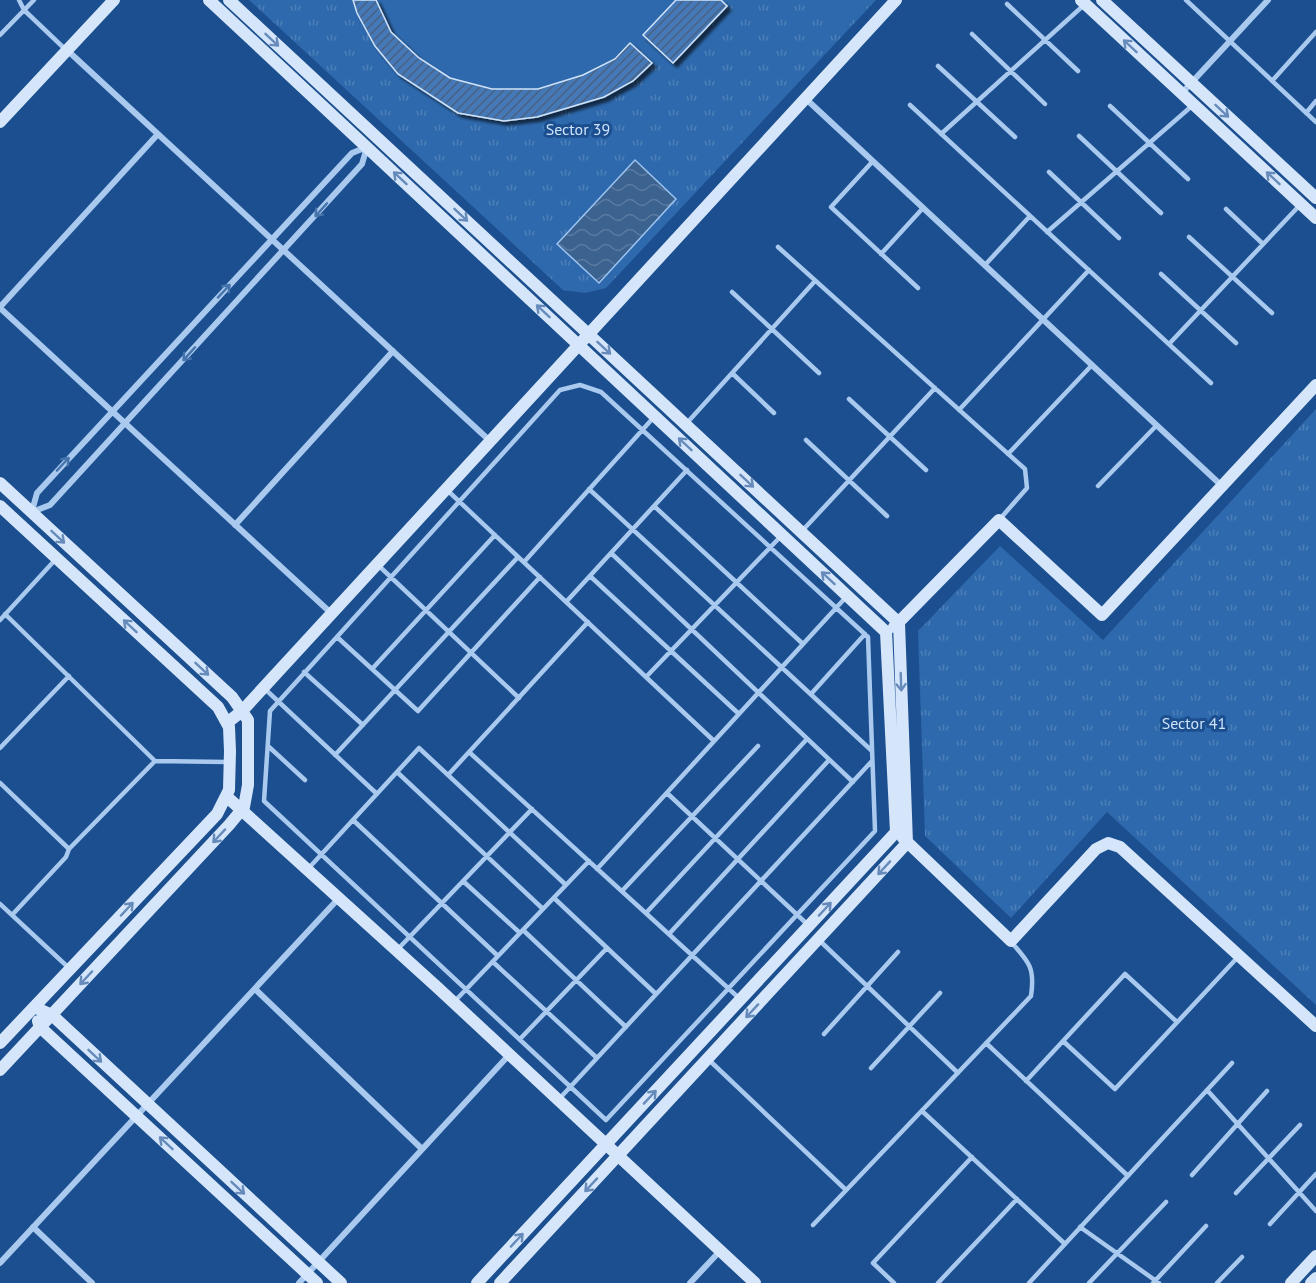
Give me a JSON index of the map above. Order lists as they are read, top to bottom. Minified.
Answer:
{"parks":["Sector 39","Sector 41"]}
